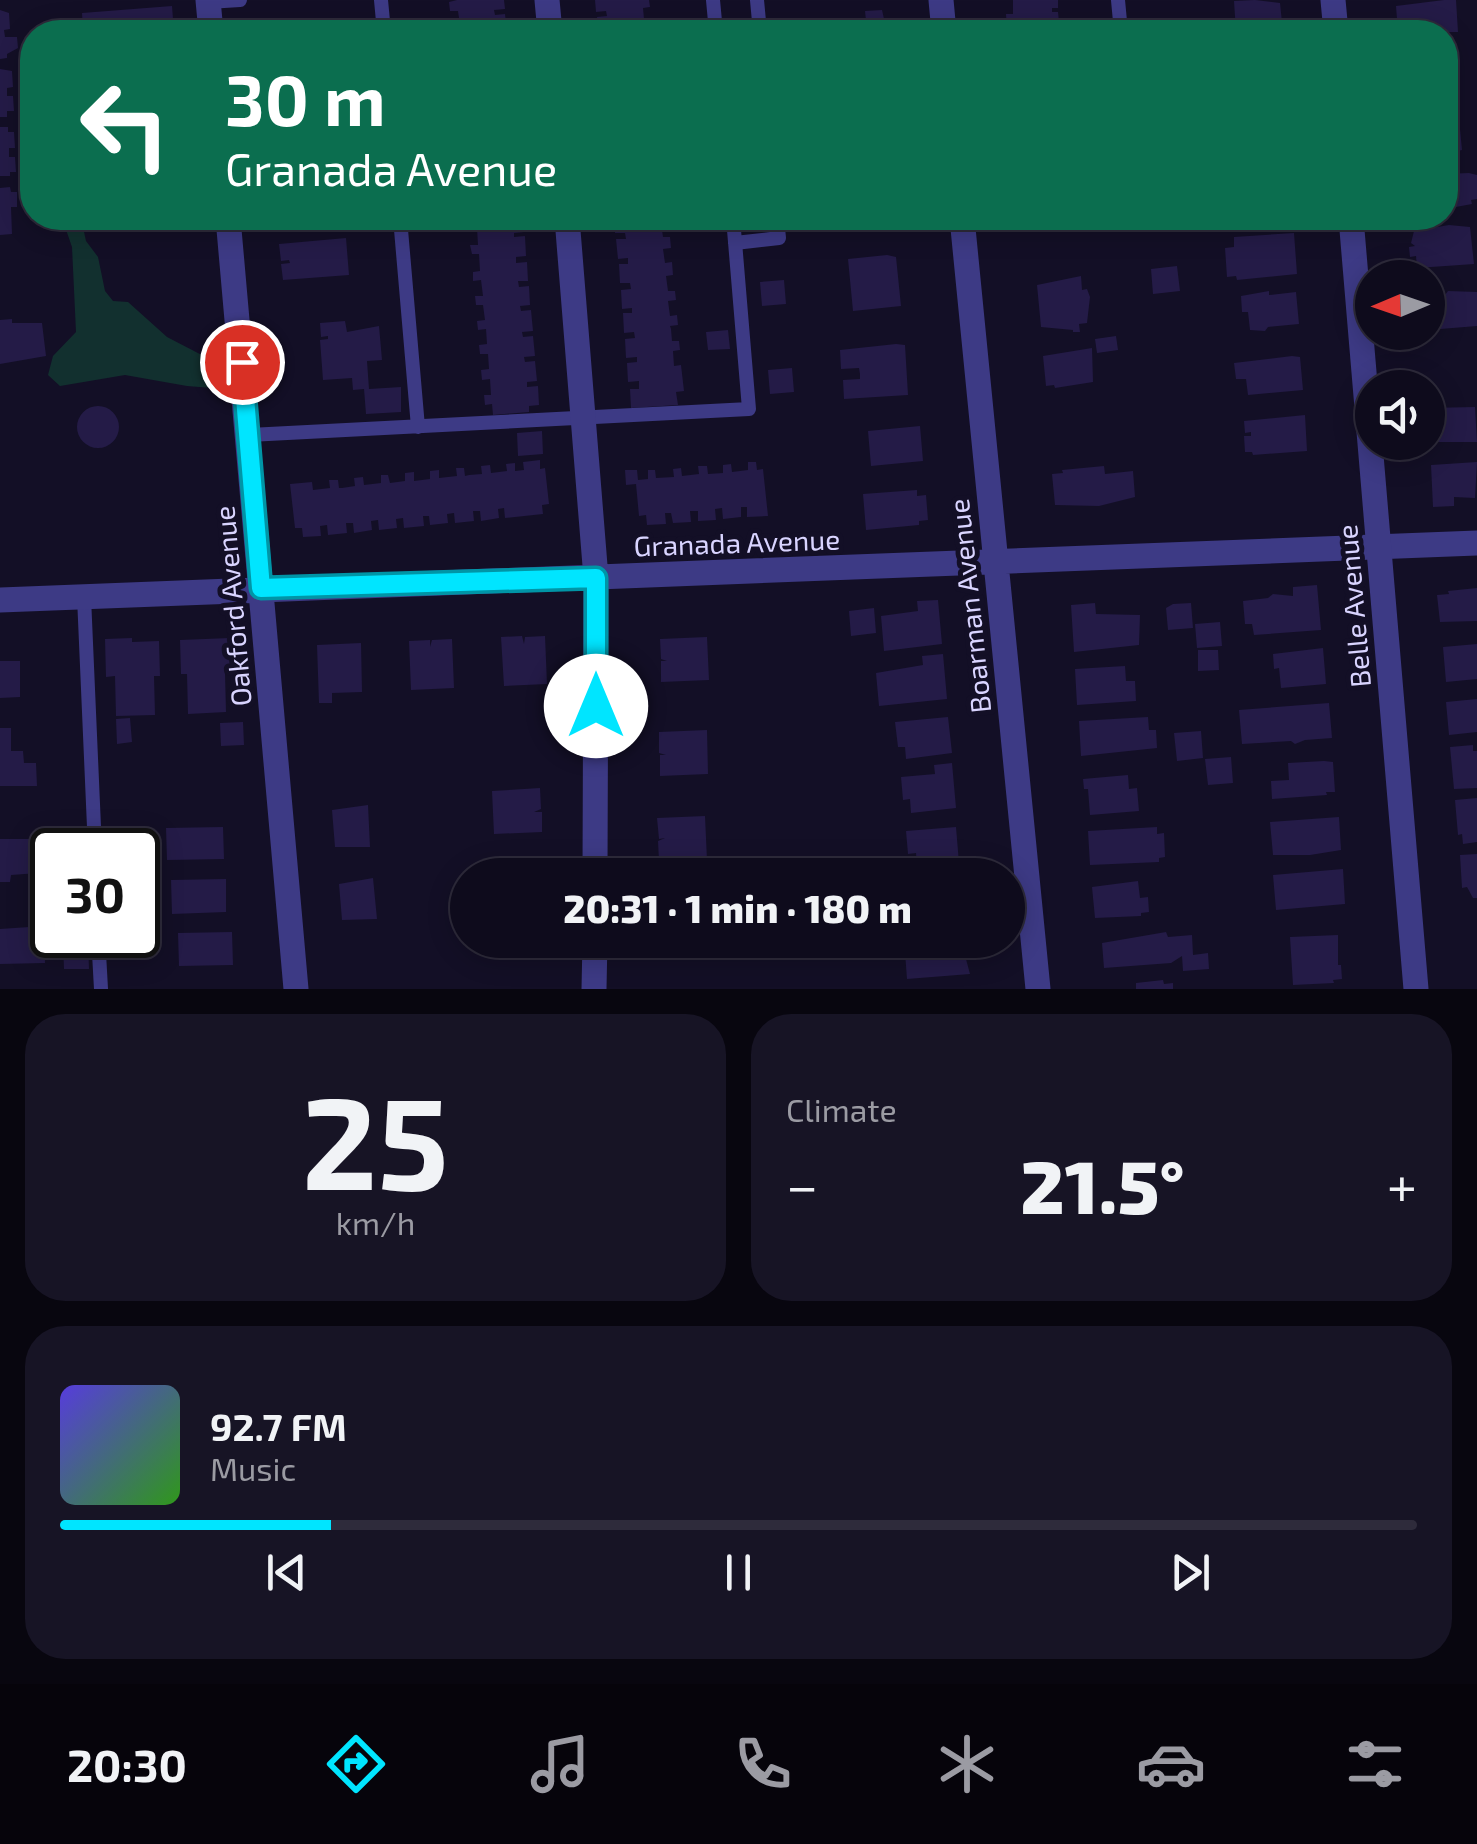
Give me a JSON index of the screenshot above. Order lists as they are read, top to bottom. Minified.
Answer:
{"streets":{"street":["Granada Avenue","Oakford Avenue","Boarman Avenue","Belle Avenue"]},"crossings":[["Granada Avenue","Oakford Avenue"],["Granada Avenue","Boarman Avenue"],["Granada Avenue","Belle Avenue"]],"north":"left","page":{"turn":["30 m","Granada Avenue"],"limit":"30","trip":"20:31 · 1 min · 180 m","tile":[["25","km/h"],"Climate"],"heat":["−","21.5°","+"],"song":["92.7 FM","Music"],"tabs":"20:30"}}
